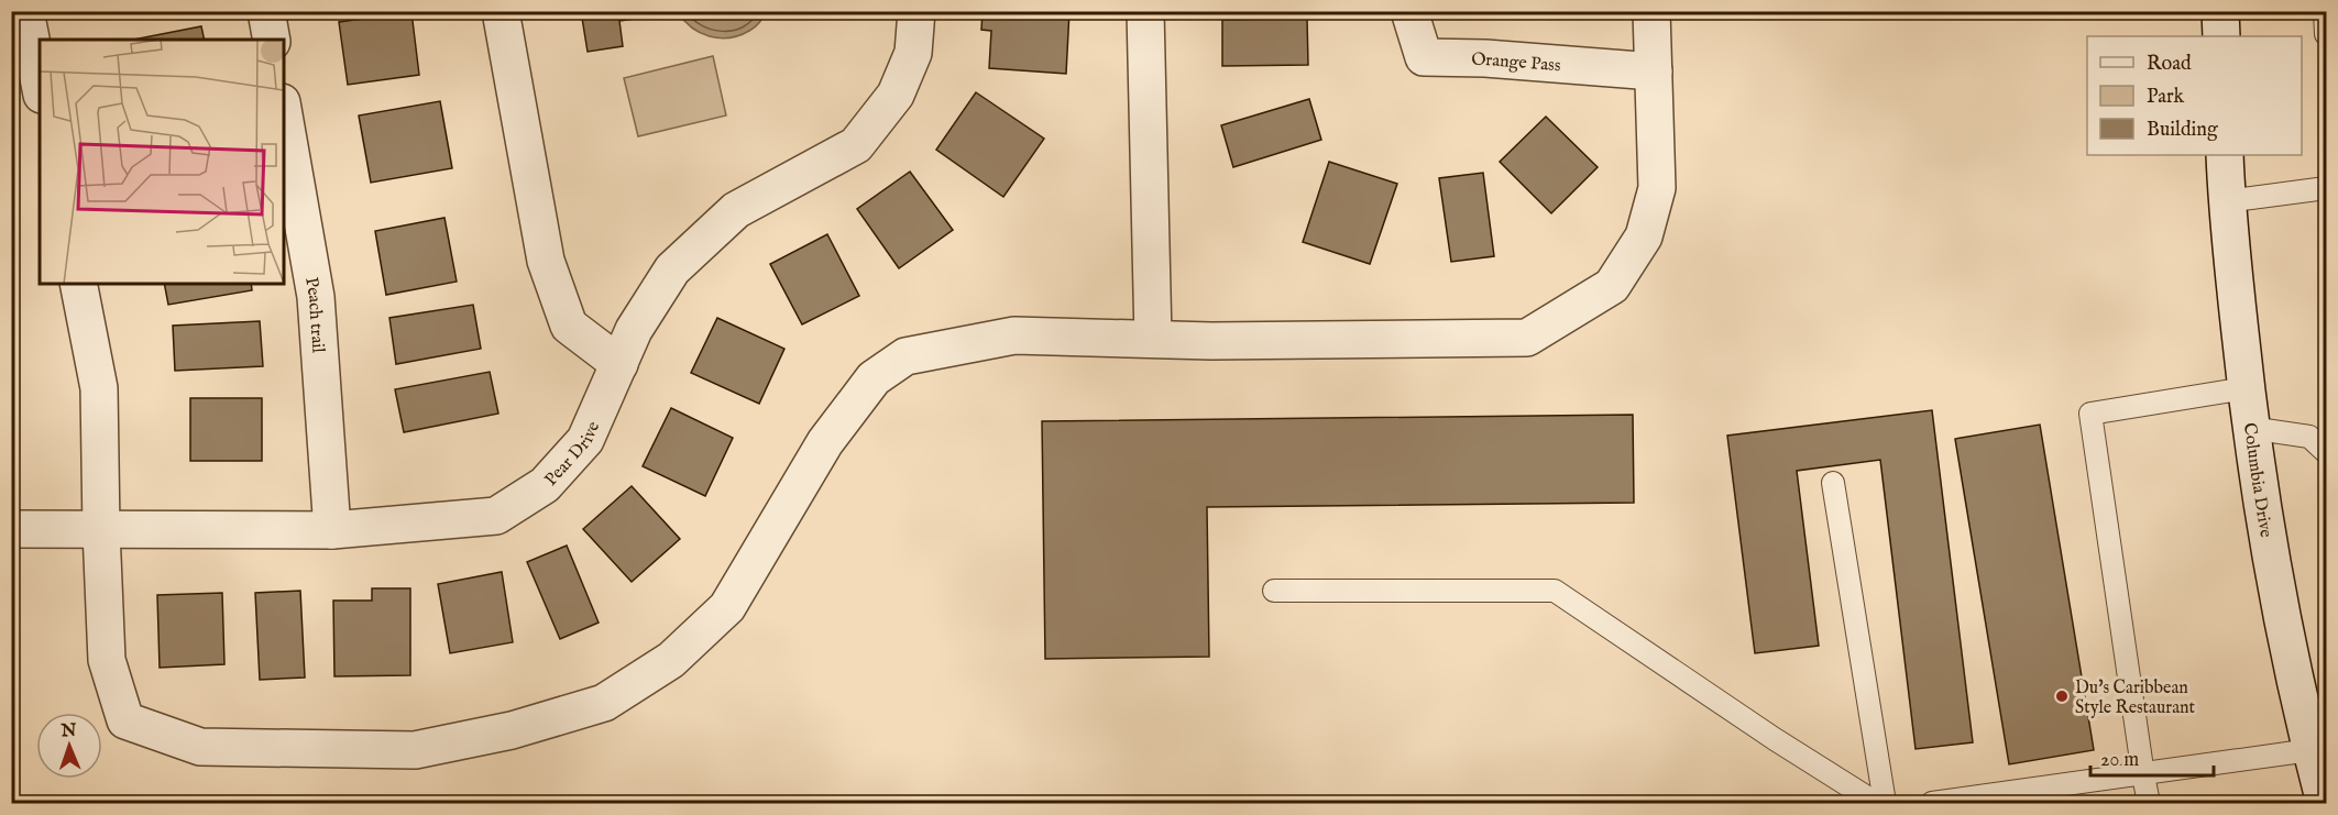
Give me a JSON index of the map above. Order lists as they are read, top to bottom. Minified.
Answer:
{"streets":{"street":["Orange Pass","Peach trail","Pear Drive","Columbia Drive"]},"crossings":[["Peach trail","Pear Drive"]],"places":["Du's Caribbean Style Restaurant"],"legend":["Road","Park","Building"],"scale_bar":"20 m","north":"top"}
